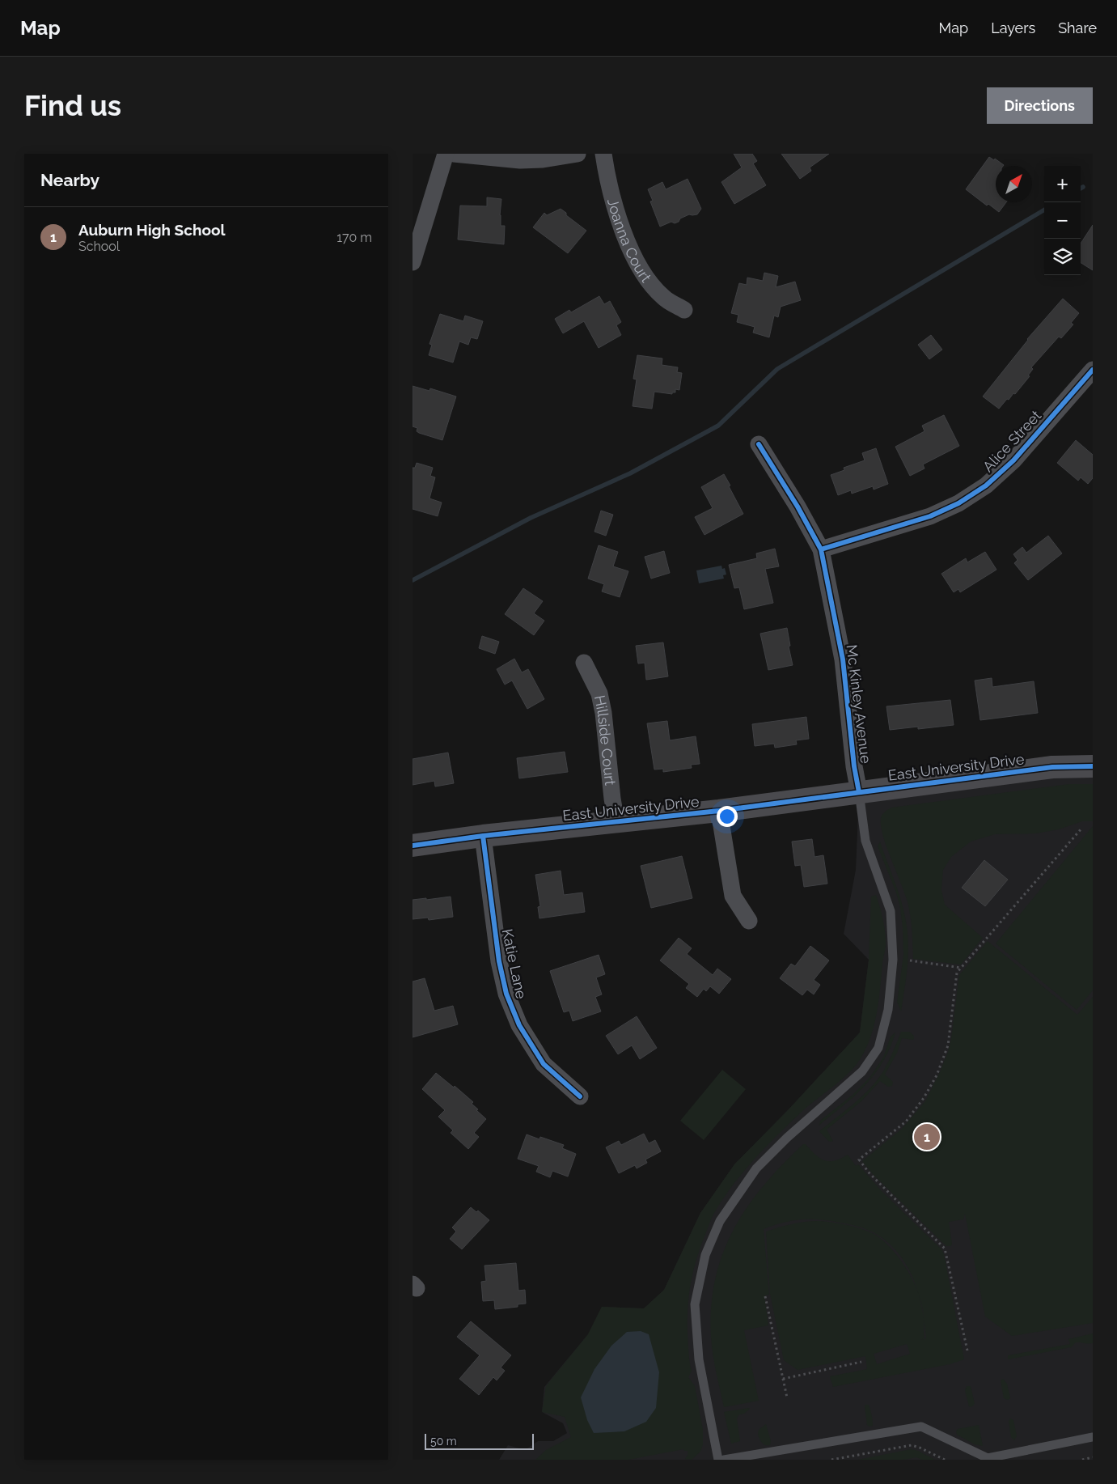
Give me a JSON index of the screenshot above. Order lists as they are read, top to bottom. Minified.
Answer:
{"streets":{"main road":["East University Drive"],"street":["Joanna Court","Alice Street","Mc Kinley Avenue","Hillside Court","Katie Lane"]},"crossings":[["Alice Street","Mc Kinley Avenue"],["Mc Kinley Avenue","East University Drive"],["Hillside Court","East University Drive"],["East University Drive","Katie Lane"]],"scale_bar":"50 m","north":"top right","page":{"header":"Map","nav":["Map","Layers","Share"],"buttons":"Directions","title":"Find us","heading":"Nearby","map_buttons":["+","−"],"list":[{"mark":"1","name":"Auburn High School","note":"School","value":"170 m"}],"pins":"1","scale":"50 m"}}
